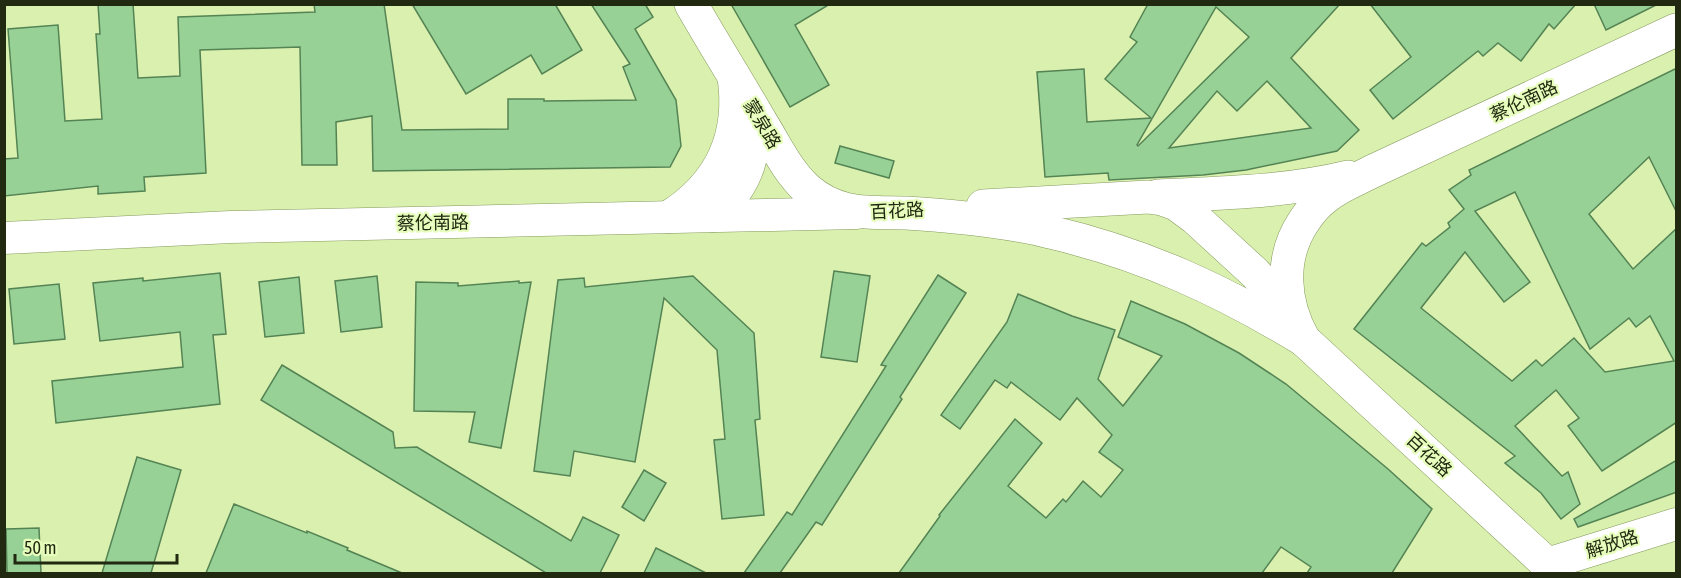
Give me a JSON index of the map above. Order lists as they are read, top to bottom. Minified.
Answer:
{"streets":{"main road":["蔡伦南路","蒙泉路","百花路"],"street":["解放路"]},"crossings":[["蔡伦南路","蒙泉路"],["蔡伦南路","百花路"],["蒙泉路","百花路"],["百花路","解放路"]],"scale_bar":"50 m"}
